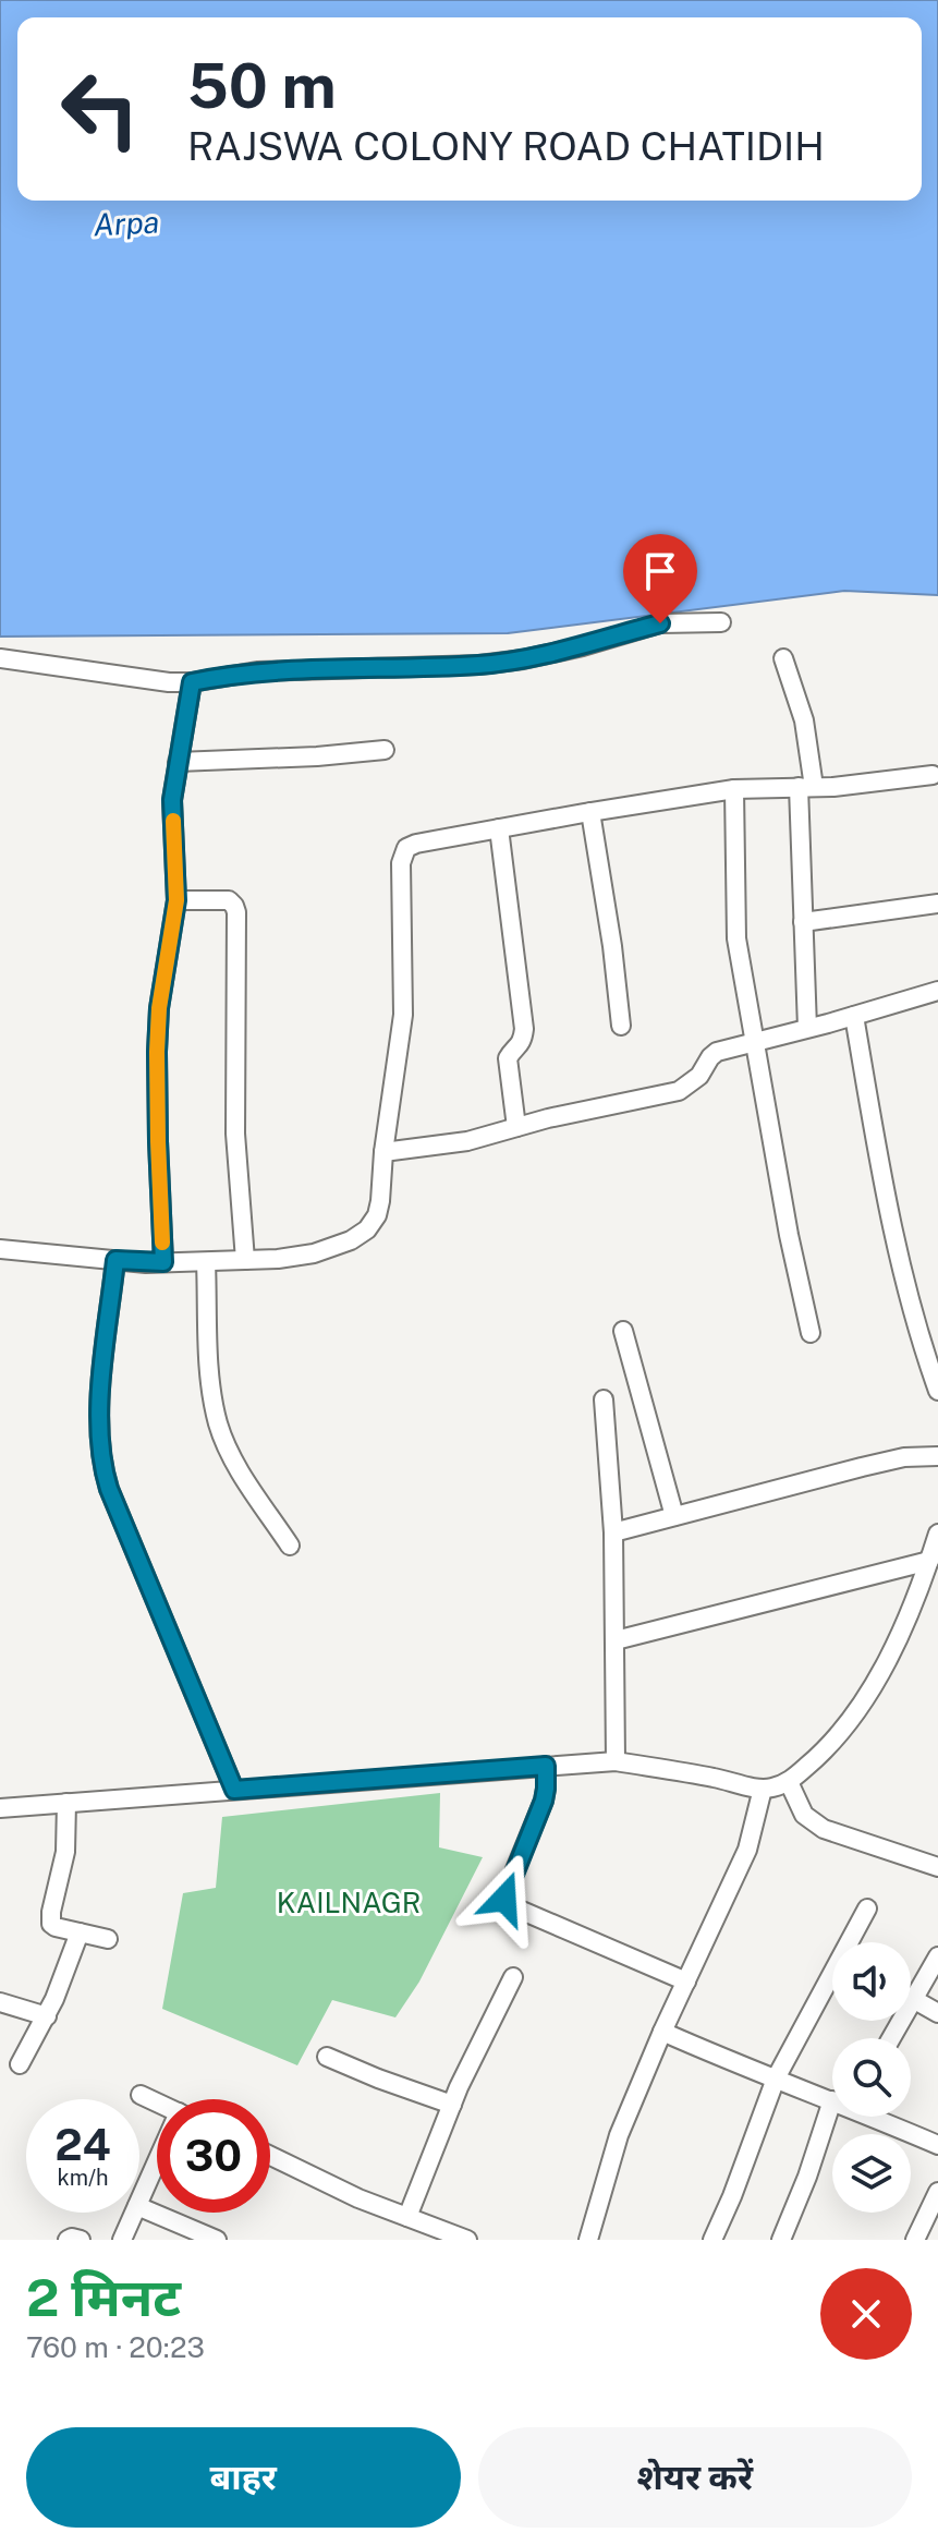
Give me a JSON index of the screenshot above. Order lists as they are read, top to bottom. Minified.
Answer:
{"water":["Arpa"],"parks":["KAILNAGR"],"page":{"turn":["50 m","RAJSWA COLONY ROAD CHATIDIH"],"speed":"24 km/h","limit":"30","heading":["2 मिनट","760 m · 20:23"],"buttons":["बाहर","शेयर करें"]}}
